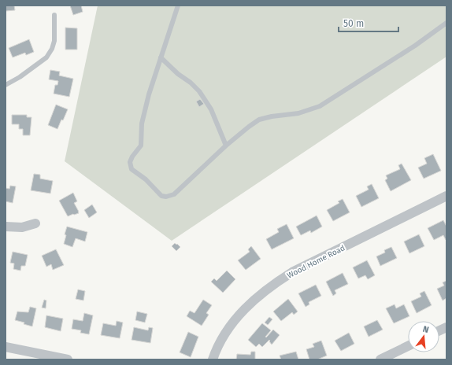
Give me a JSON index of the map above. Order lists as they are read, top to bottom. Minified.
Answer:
{"streets":{"street":["Wood Home Road"]},"scale_bar":"50 m","north":"top"}
